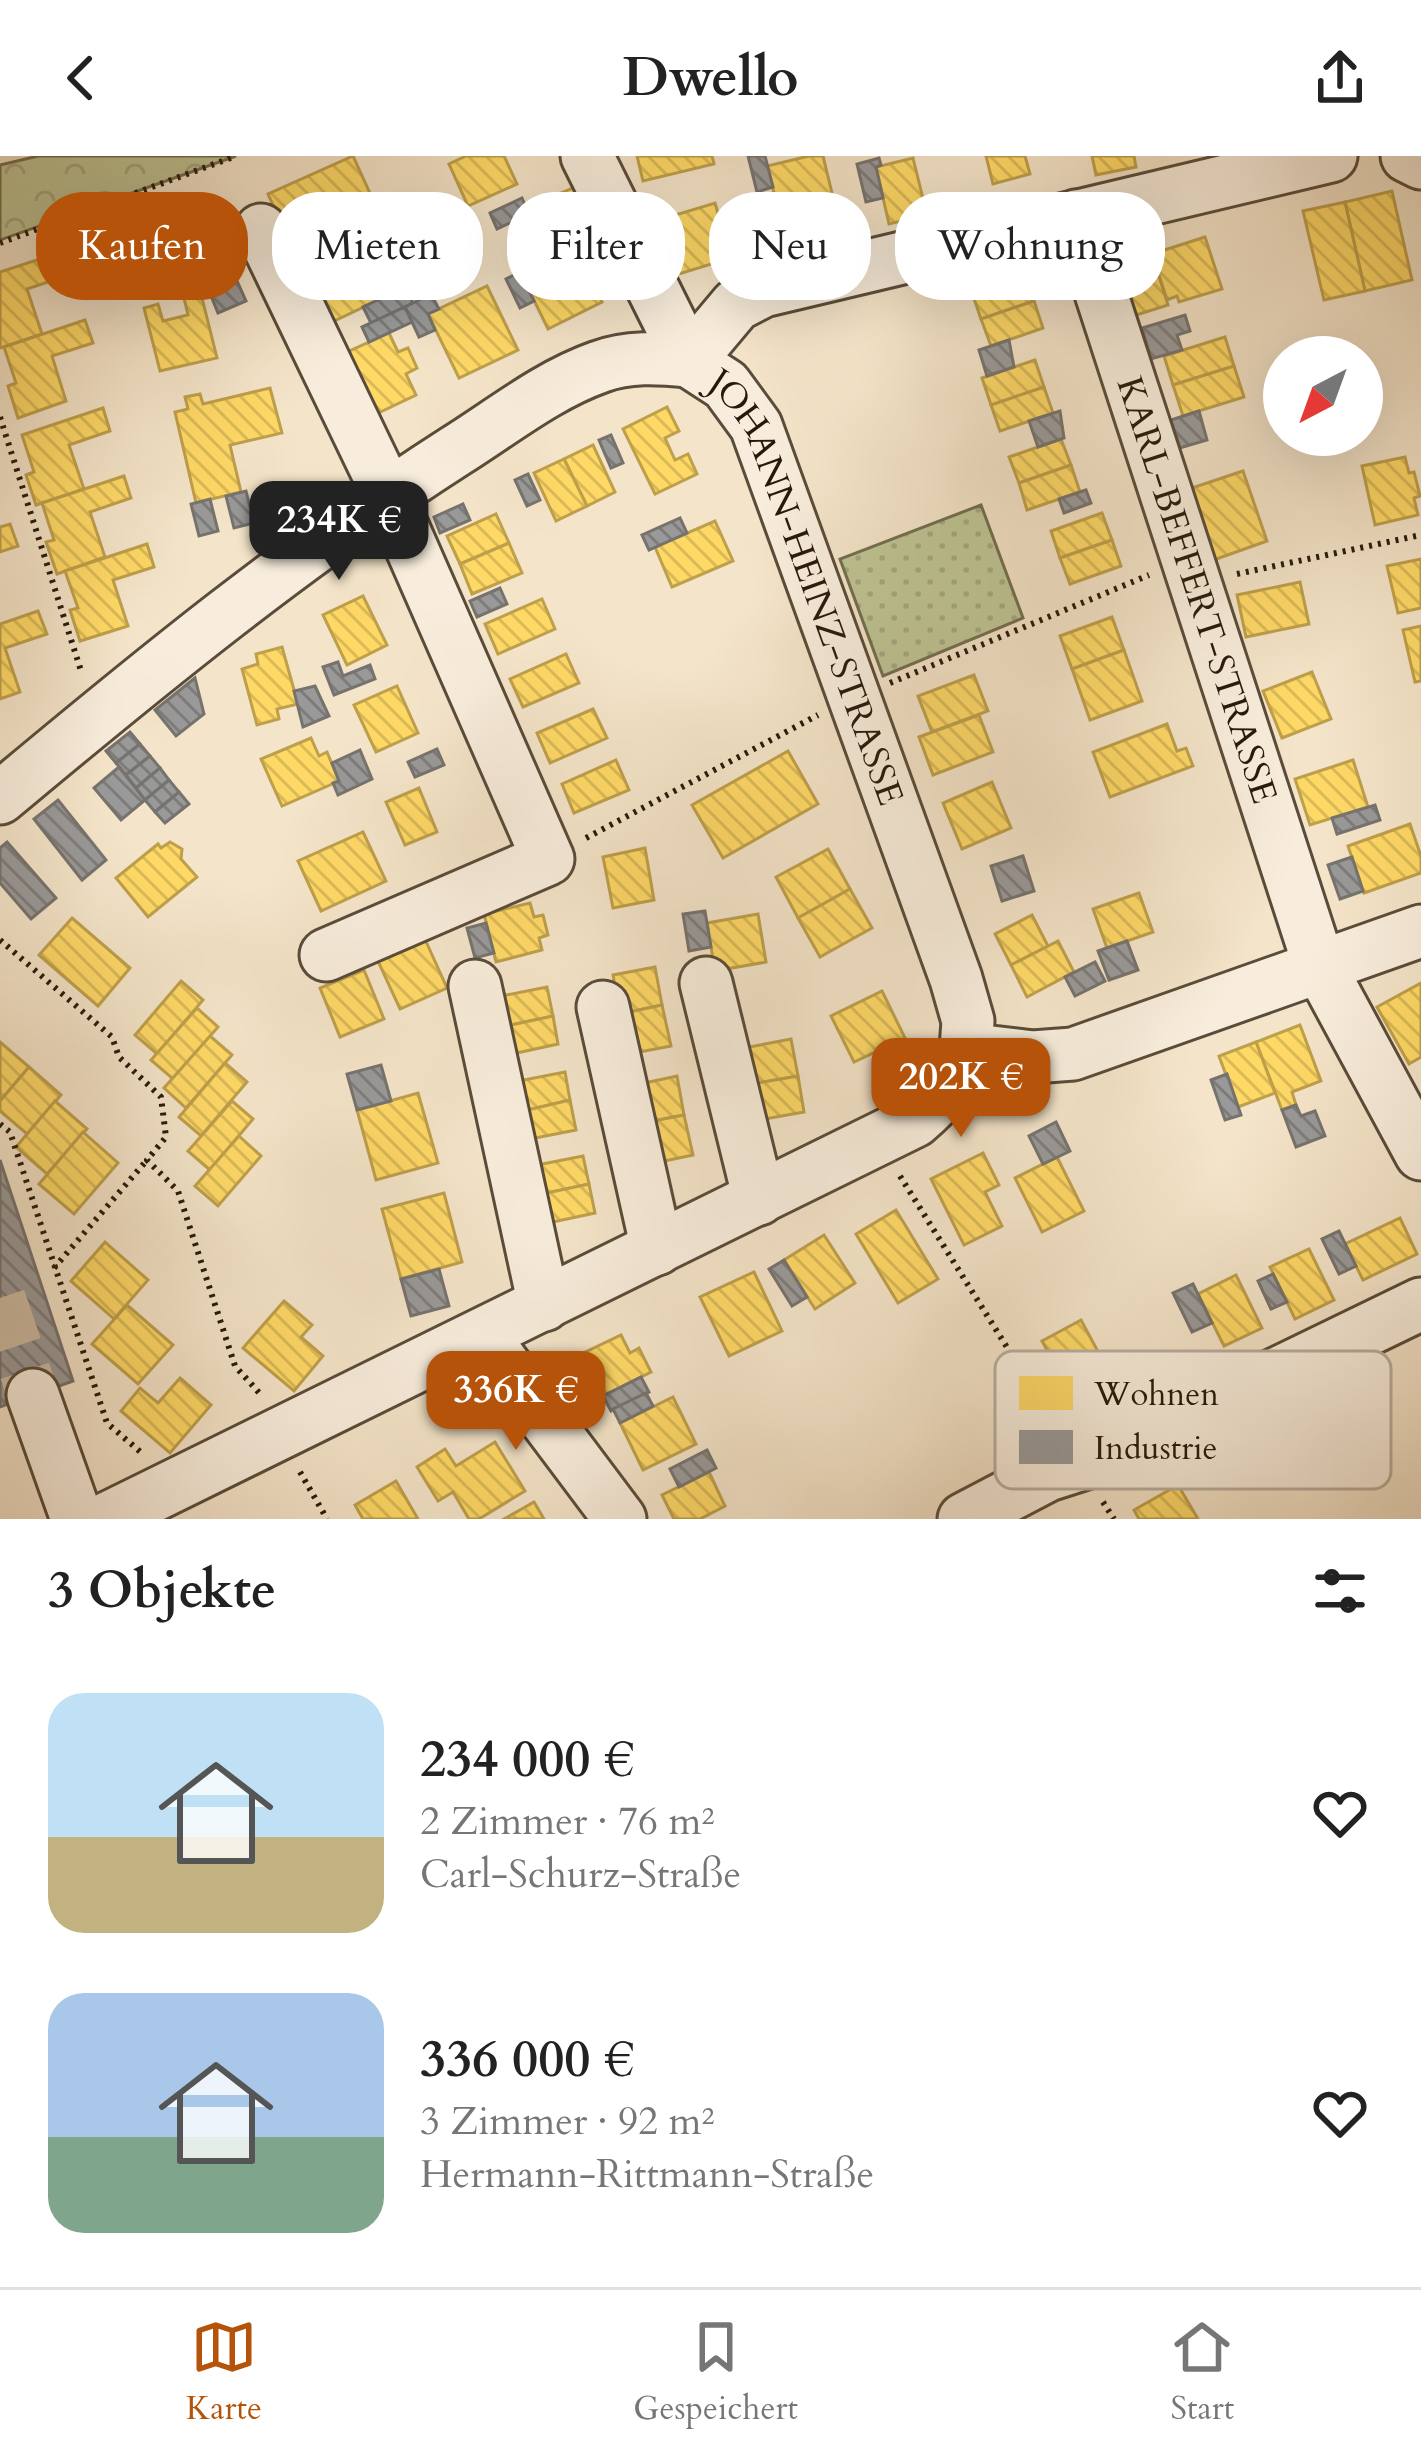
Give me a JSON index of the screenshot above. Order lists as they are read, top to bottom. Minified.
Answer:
{"streets":{"street":["KARL-BEFFERT-STRASSE","JOHANN-HEINZ-STRASSE"]},"legend":["Wohnen","Industrie"],"north":"bottom left","page":{"header":"Dwello","chip":["Kaufen","Mieten","Filter","Neu","Wohnung"],"price":["234K €","202K €","336K €"],"heading":"3 Objekte","list":[{"name":"234 000 €","note":"2 Zimmer · 76 m² · Carl-Schurz-Straße"},{"name":"336 000 €","note":"3 Zimmer · 92 m² · Hermann-Rittmann-Straße"}],"tabs":["Karte","Gespeichert","Start"]}}
